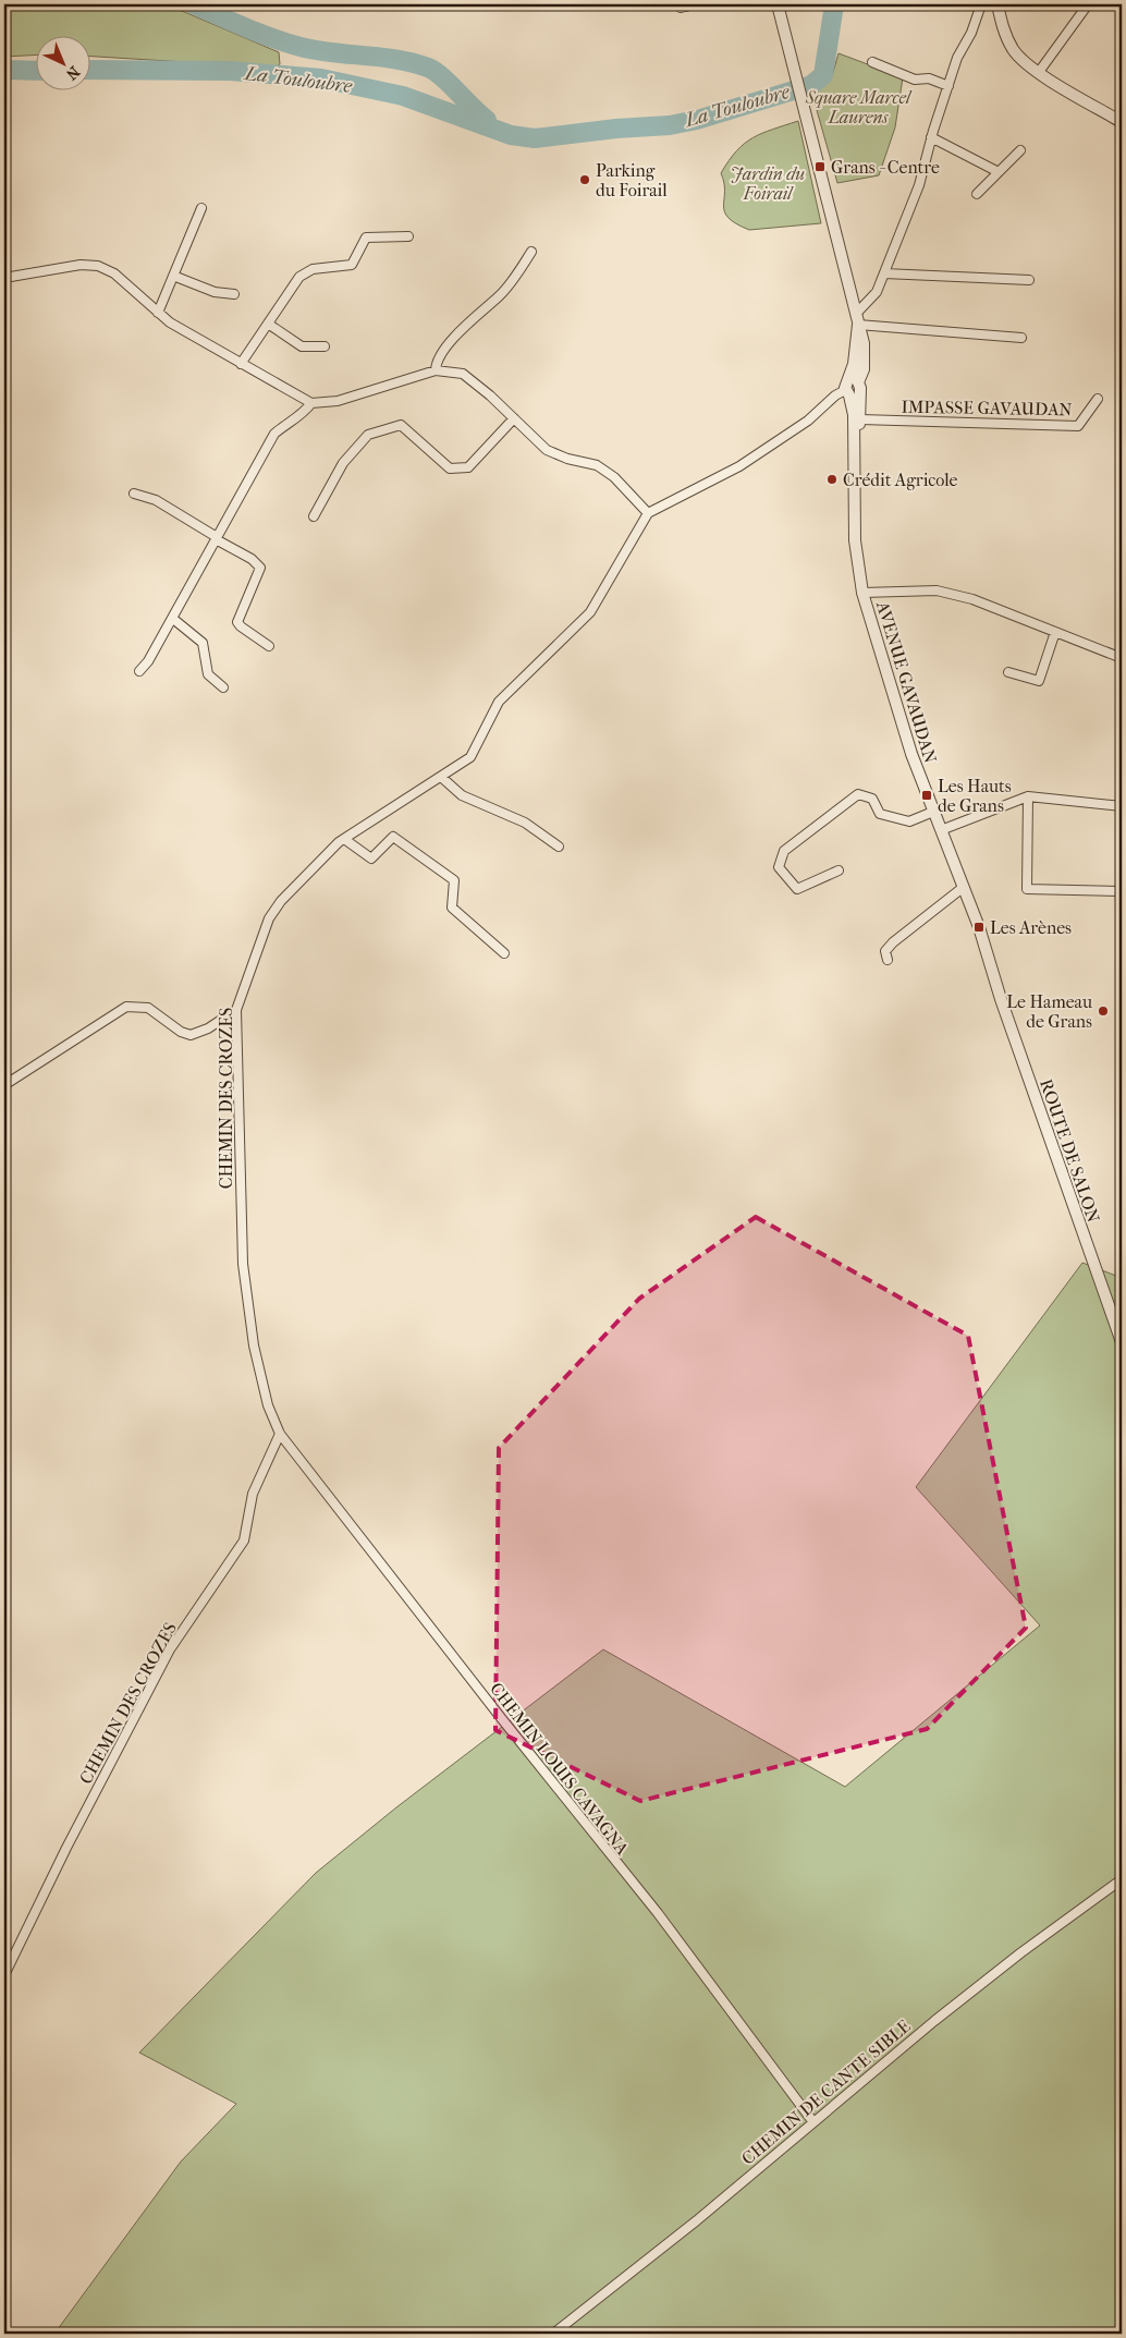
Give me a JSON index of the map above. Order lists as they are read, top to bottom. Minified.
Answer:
{"streets":{"street":["IMPASSE GAVAUDAN","AVENUE GAVAUDAN","CHEMIN DES CROZES","ROUTE DE SALON","CHEMIN LOUIS CAVAGNA","CHEMIN DE CANTE SIBLE"]},"crossings":[["IMPASSE GAVAUDAN","AVENUE GAVAUDAN"],["AVENUE GAVAUDAN","ROUTE DE SALON"],["CHEMIN DES CROZES","CHEMIN LOUIS CAVAGNA"],["CHEMIN LOUIS CAVAGNA","CHEMIN DE CANTE SIBLE"]],"water":["La Touloubre"],"parks":["Square Marcel Laurens","Jardin du Foirail"],"places":{"transit":["Grans - Centre","Les Hauts de Grans","Les Arènes"],"other":["Parking du Foirail","Crédit Agricole","Le Hameau de Grans"]},"north":"bottom right"}
